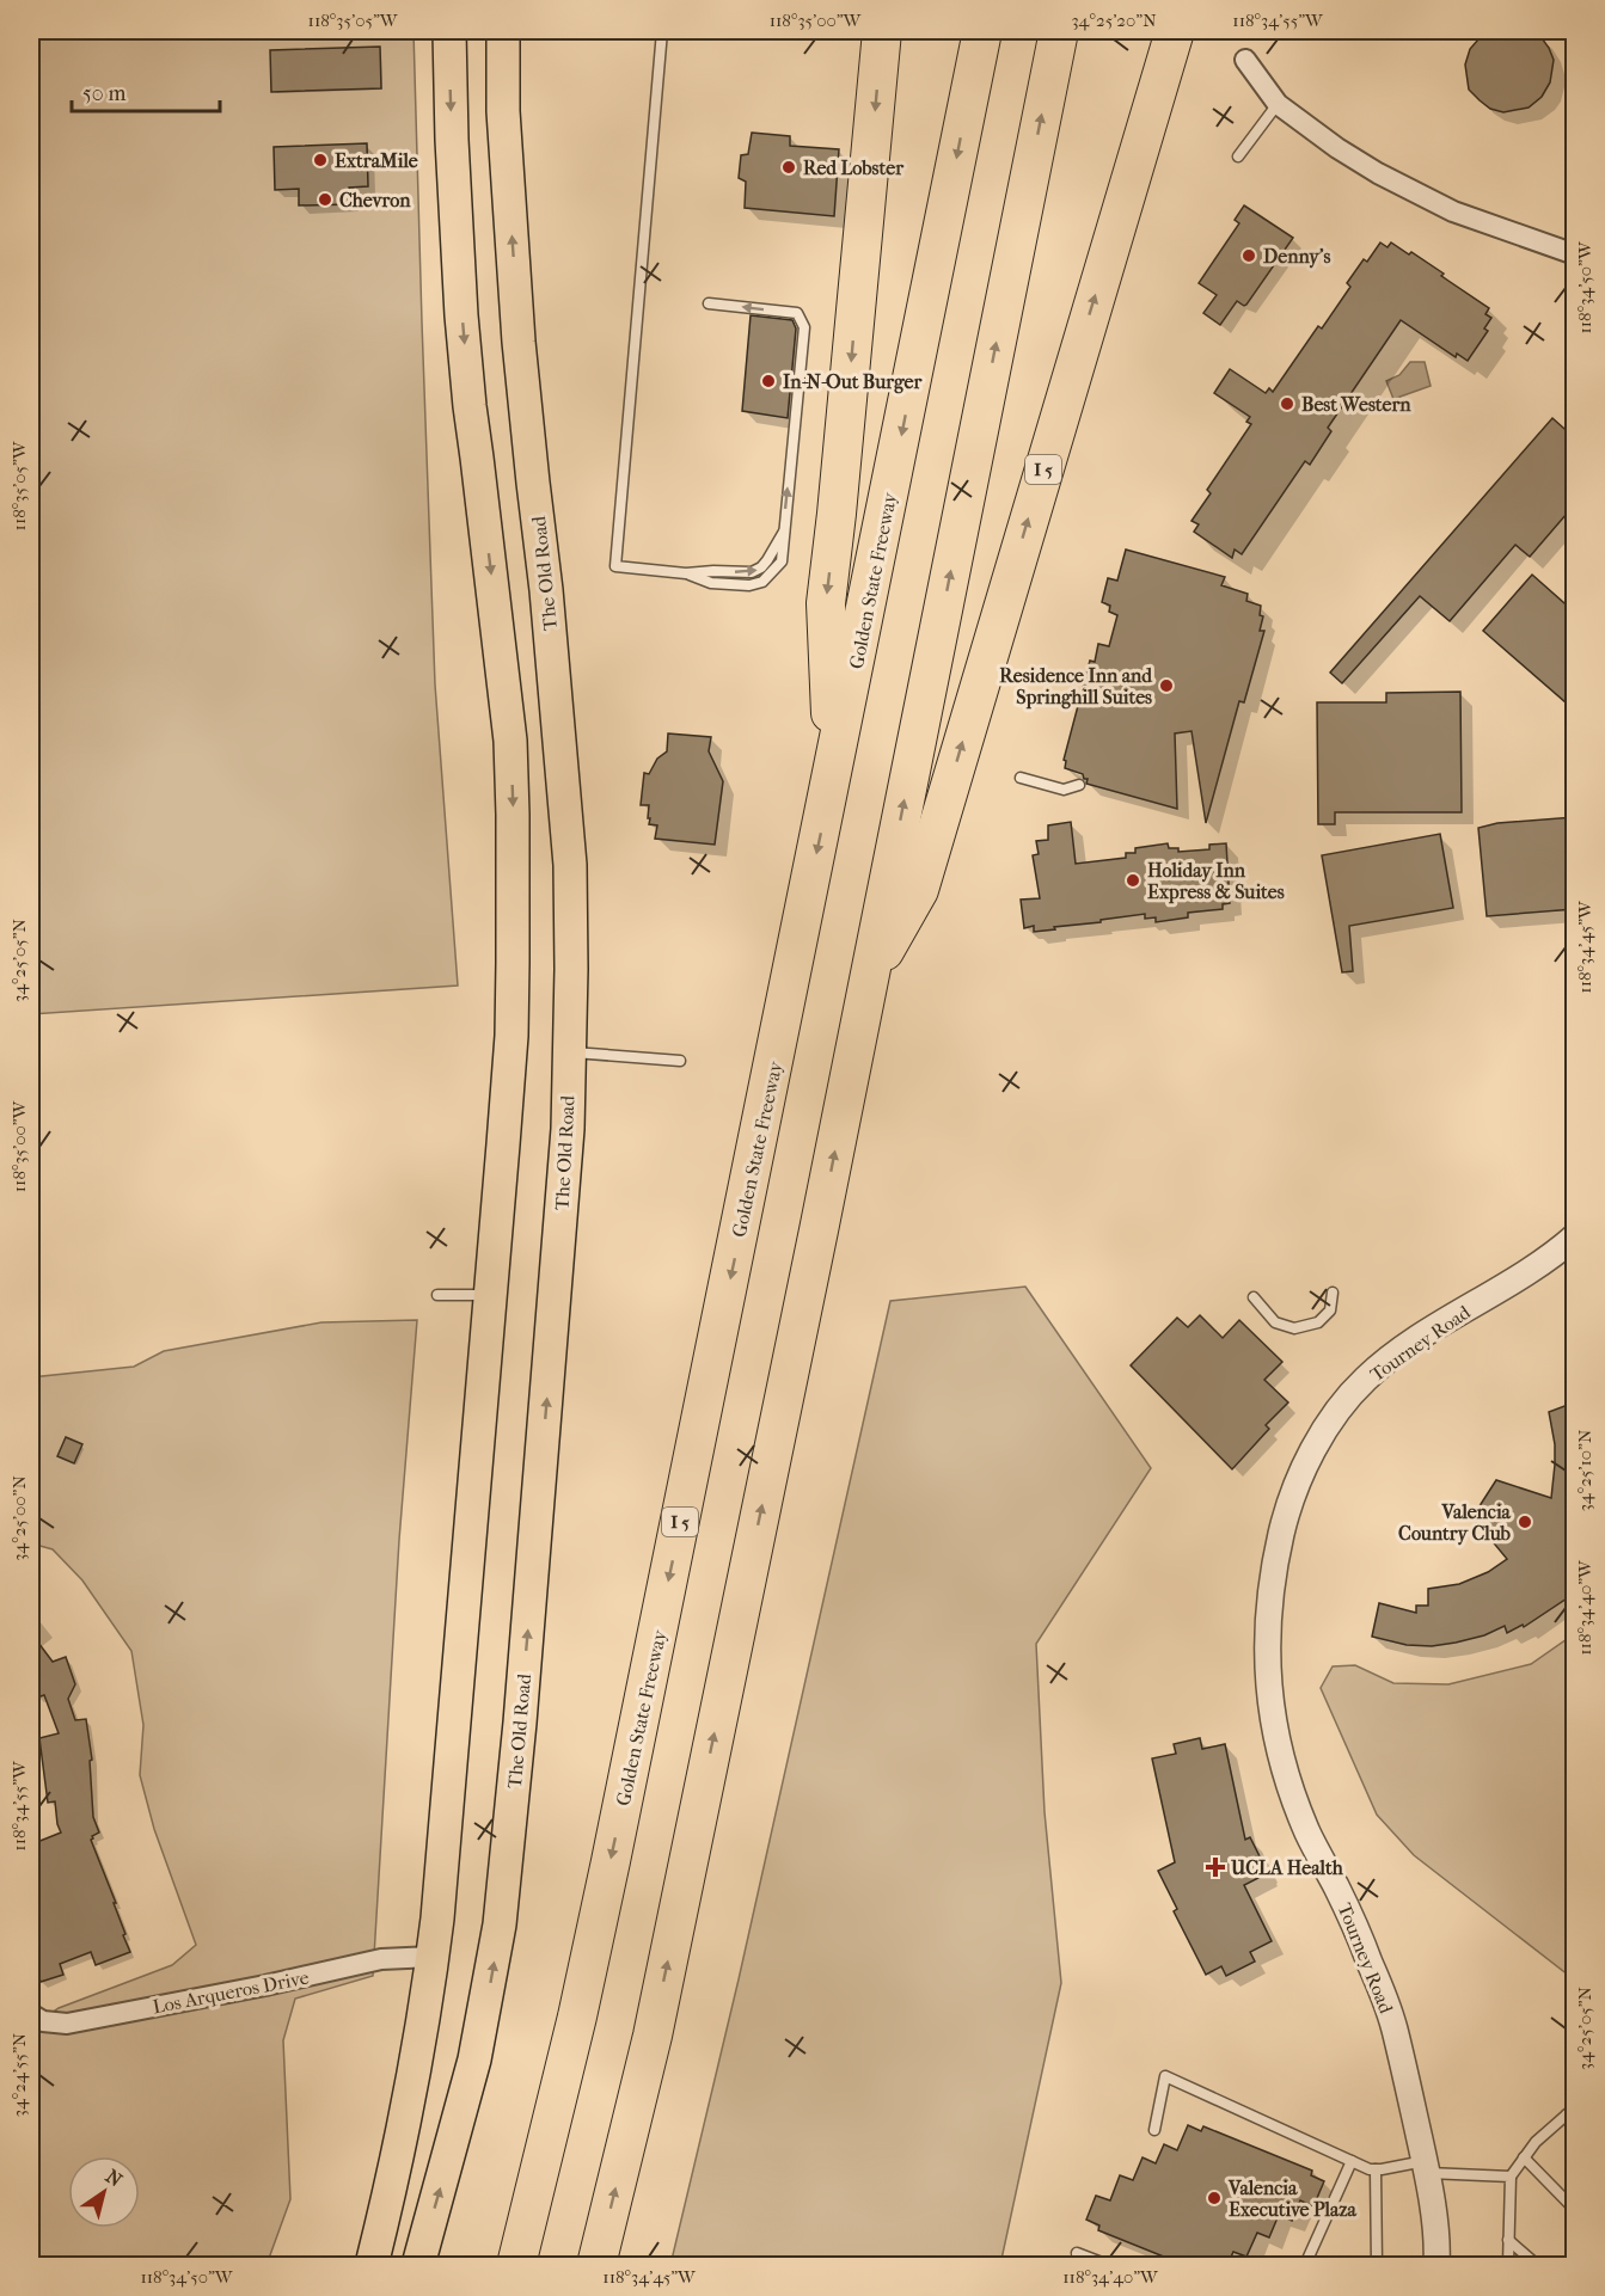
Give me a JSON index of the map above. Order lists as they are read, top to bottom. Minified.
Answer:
{"streets":{"highway":["I 5","Golden State Freeway"],"main road":["The Old Road"],"street":["Tourney Road","Los Arqueros Drive"]},"crossings":[["I 5","Golden State Freeway"]],"places":{"other":["ExtraMile","Red Lobster","Chevron","Denny's","In-N-Out Burger","Best Western","Residence Inn and Springhill Suites","Holiday Inn Express & Suites","Valencia Country Club","Valencia Executive Plaza"],"health":["UCLA Health"]},"scale_bar":"50 m","north":"top right","coordinates":["118°35'05\"W","118°35'00\"W","34°25'20\"N","118°34'55\"W","118°34'50\"W","118°34'45\"W","34°25'05\"N","34°25'10\"N","34°25'00\"N","118°34'40\"W","34°24'55\"N"]}
